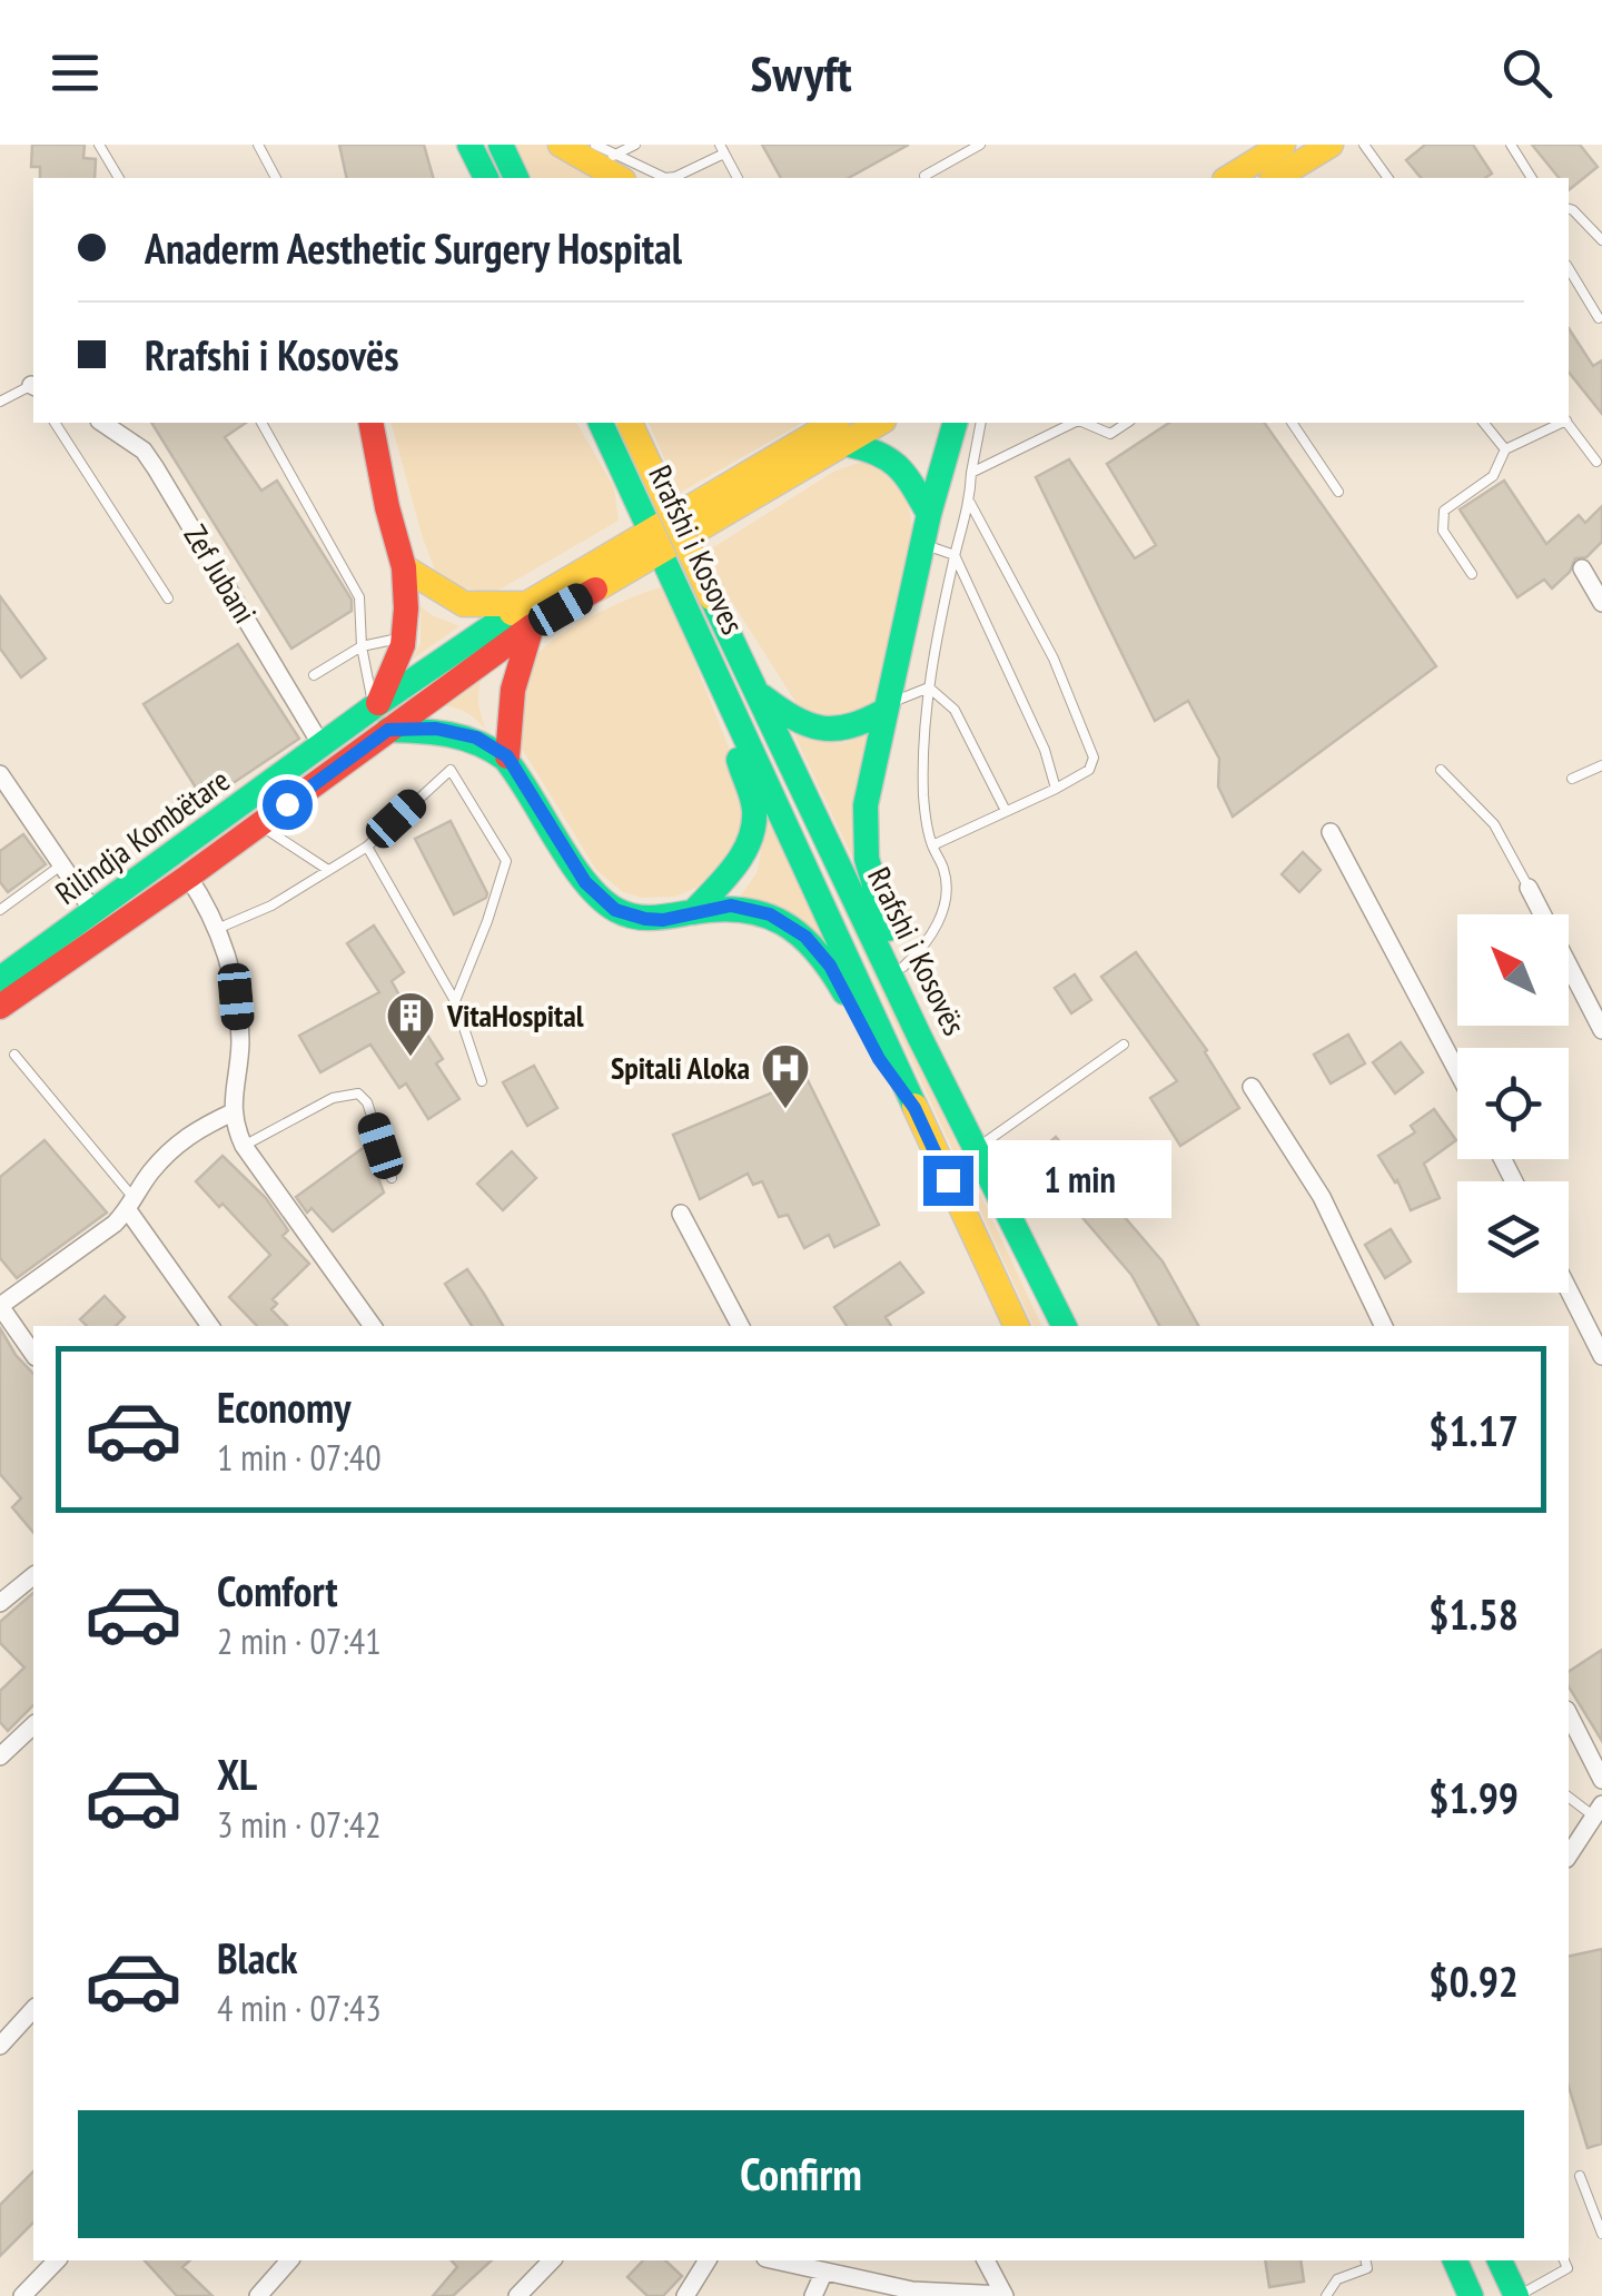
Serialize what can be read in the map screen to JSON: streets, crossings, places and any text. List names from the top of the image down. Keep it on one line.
{"streets":{"main road":["Rrafshi i Kosoves","Rilindja Kombëtare","Rrafshi i Kosovës"],"street":["Zef Jubani"]},"crossings":[["Rrafshi i Kosoves","Rrafshi i Kosovës"],["Zef Jubani","Rilindja Kombëtare"]],"places":{"building":["VitaHospital"],"hospital":["Spitali Aloka"]},"north":"top left","page":{"header":"Swyft","banner":["Anaderm Aesthetic Surgery Hospital","Rrafshi i Kosovës"],"bubble":"1 min","list":[{"name":"Economy","note":"1 min · 07:40","value":"$1.17"},{"name":"Comfort","note":"2 min · 07:41","value":"$1.58"},{"name":"XL","note":"3 min · 07:42","value":"$1.99"},{"name":"Black","note":"4 min · 07:43","value":"$0.92"}],"buttons":"Confirm"}}
